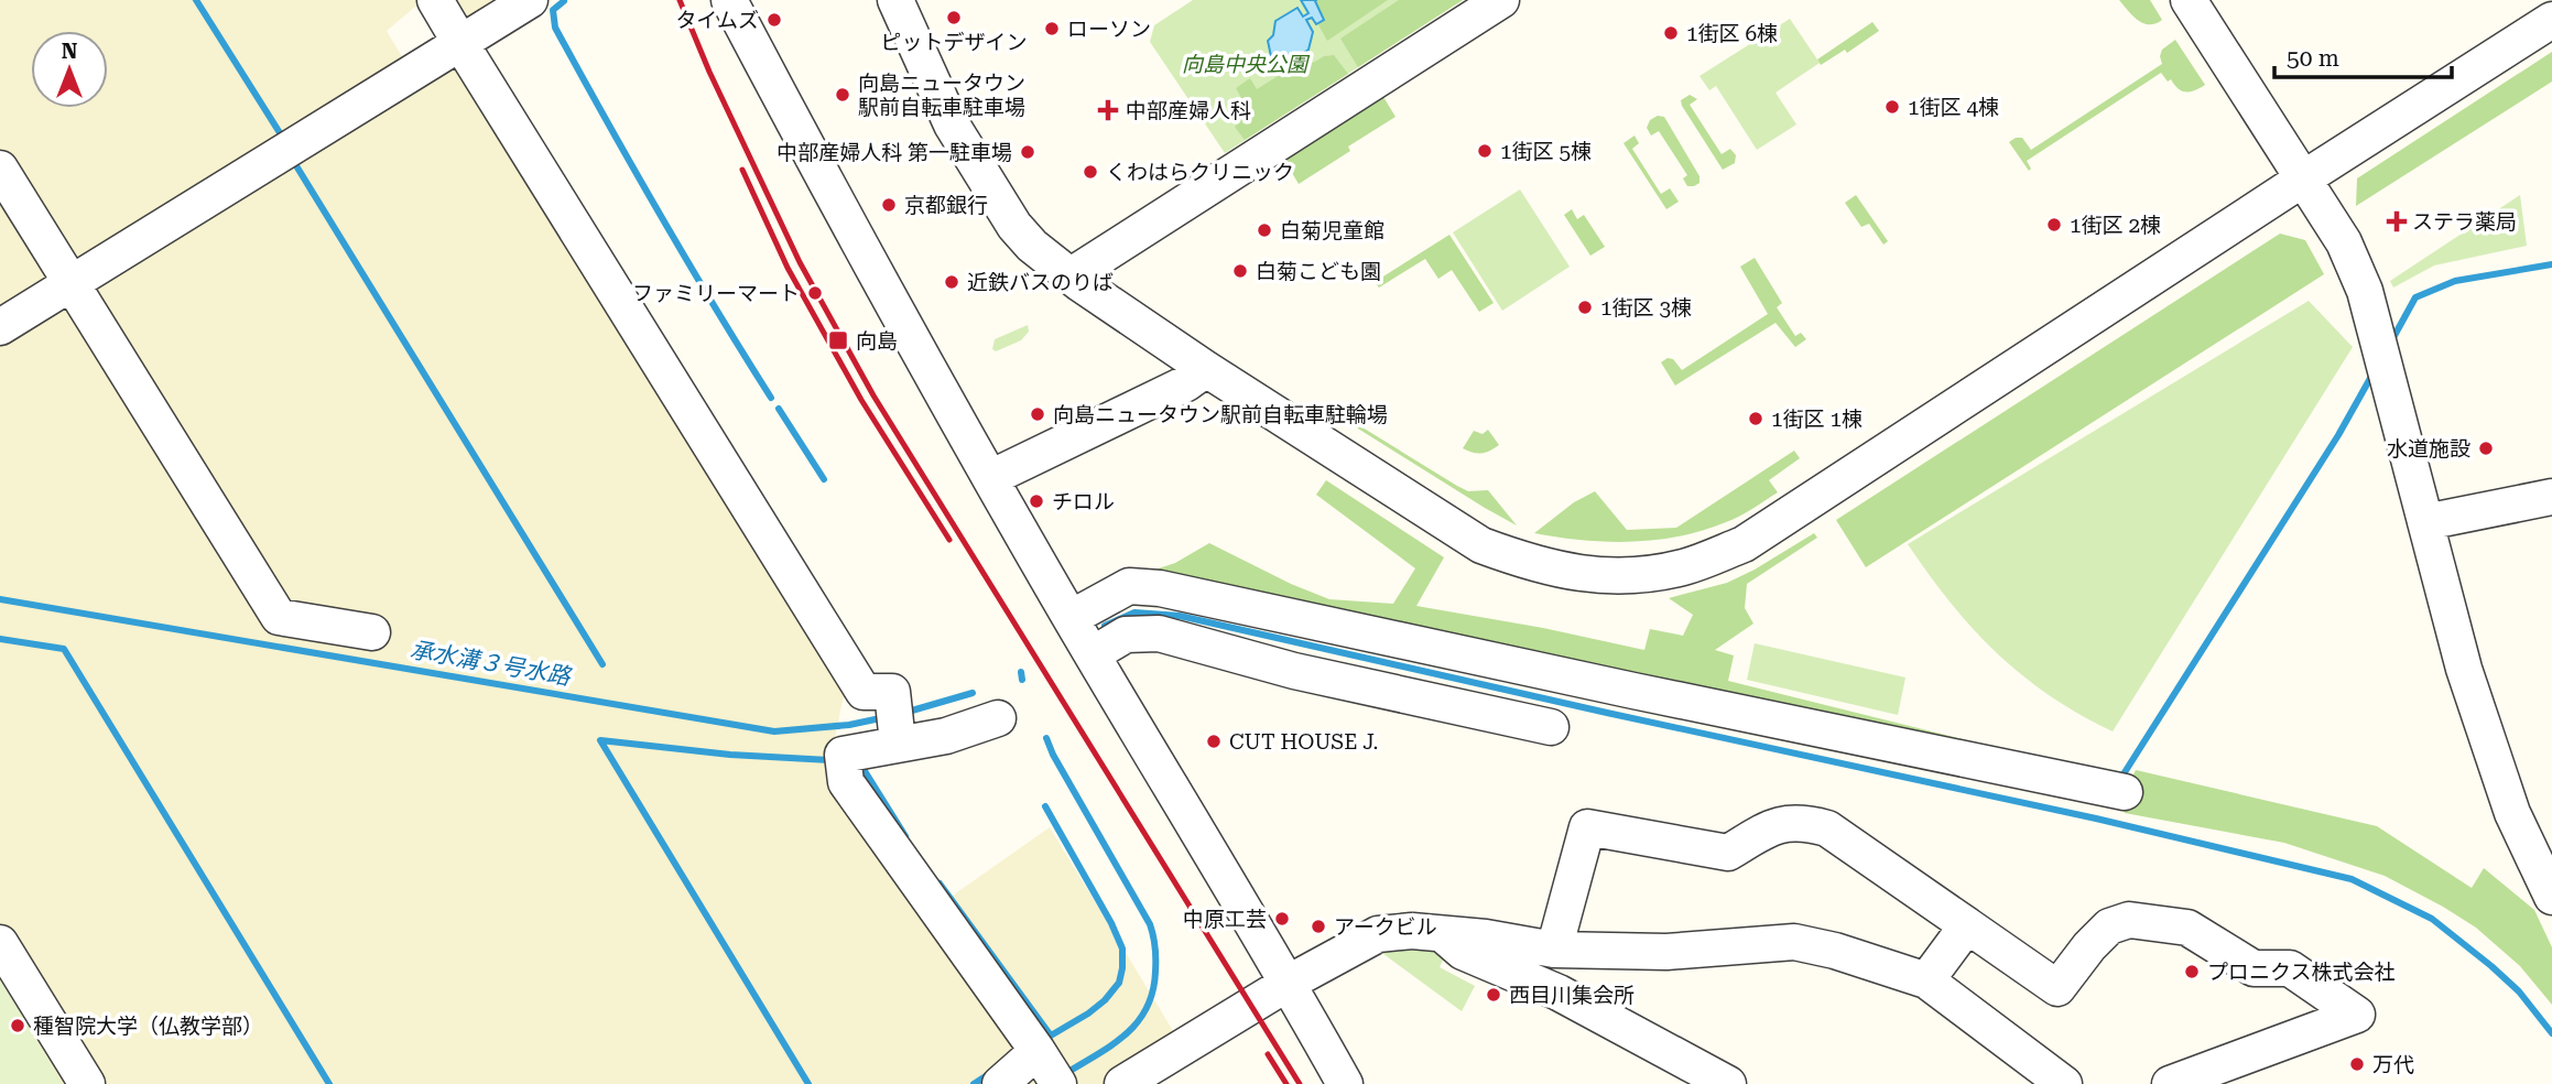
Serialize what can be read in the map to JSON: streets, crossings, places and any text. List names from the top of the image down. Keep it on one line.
{"water":["承水溝３号水路"],"parks":["向島中央公園"],"places":{"other":["ピットデザイン","タイムズ","ローソン","1街区 6棟","向島ニュータウン 駅前自転車駐車場","1街区 4棟","1街区 5棟","中部産婦人科 第一駐車場","くわはらクリニック","京都銀行","1街区 2棟","白菊児童館","白菊こども園","近鉄バスのりば","ファミリーマート","1街区 3棟","向島ニュータウン駅前自転車駐輪場","1街区 1棟","水道施設","チロル","CUT HOUSE J.","中原工芸","アークビル","プロニクス株式会社","西目川集会所","種智院大学（仏教学部）","万代"],"health":["中部産婦人科","ステラ薬局"],"transit":["向島"]},"scale_bar":"50 m","north":"top"}
